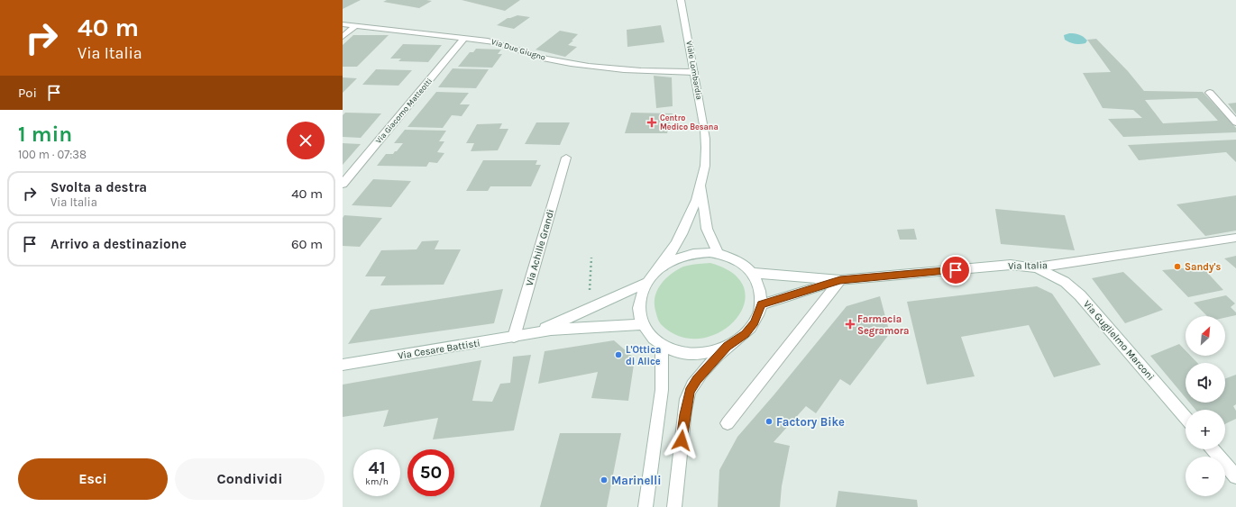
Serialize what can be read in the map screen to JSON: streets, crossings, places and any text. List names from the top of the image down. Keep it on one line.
{"streets":{"street":["Via Due Giugno","Viale Lombardia","Via Giacomo Matteotti","Via Achille Grandi","Via Italia","Via Guglielmo Marconi","Via Cesare Battisti"]},"crossings":[["Via Due Giugno","Viale Lombardia"],["Via Due Giugno","Via Giacomo Matteotti"],["Viale Lombardia","Via Italia"],["Viale Lombardia","Via Cesare Battisti"],["Via Achille Grandi","Via Cesare Battisti"],["Via Italia","Via Guglielmo Marconi"],["Via Italia","Via Cesare Battisti"]],"places":{"health":["Centro Medico Besana","Farmacia Segramora"],"other":["Sandy's","L'Ottica di Alice","Factory Bike","Marinelli"]},"north":"top right","page":{"turn":["40 m","Via Italia"],"then":"Poi","heading":["1 min","100 m · 07:38"],"list":[{"name":"Svolta a destra","note":"Via Italia","value":"40 m"},{"name":"Arrivo a destinazione","value":"60 m"}],"map_buttons":["+","−"],"speed":"41 km/h","limit":"50","buttons":["Esci","Condividi"]}}
